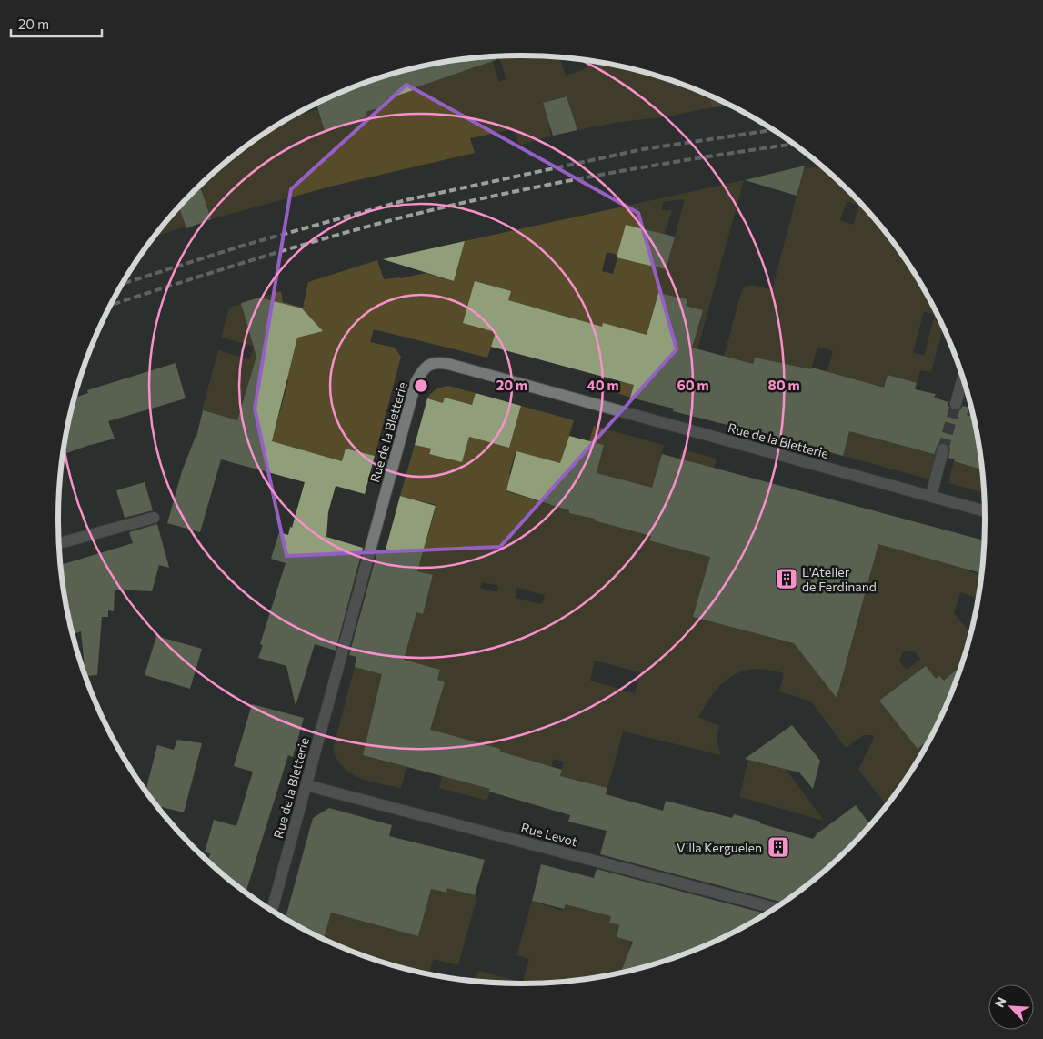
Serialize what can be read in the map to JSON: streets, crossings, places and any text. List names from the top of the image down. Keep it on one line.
{"streets":{"street":["Rue de la Bletterie","Rue Levot"]},"crossings":[["Rue de la Bletterie","Rue Levot"]],"places":{"building":["L'Atelier de Ferdinand","Villa Kerguelen"]},"scale_bar":"20 m","north":"top left","rings":["20 m","40 m","60 m","80 m"]}
